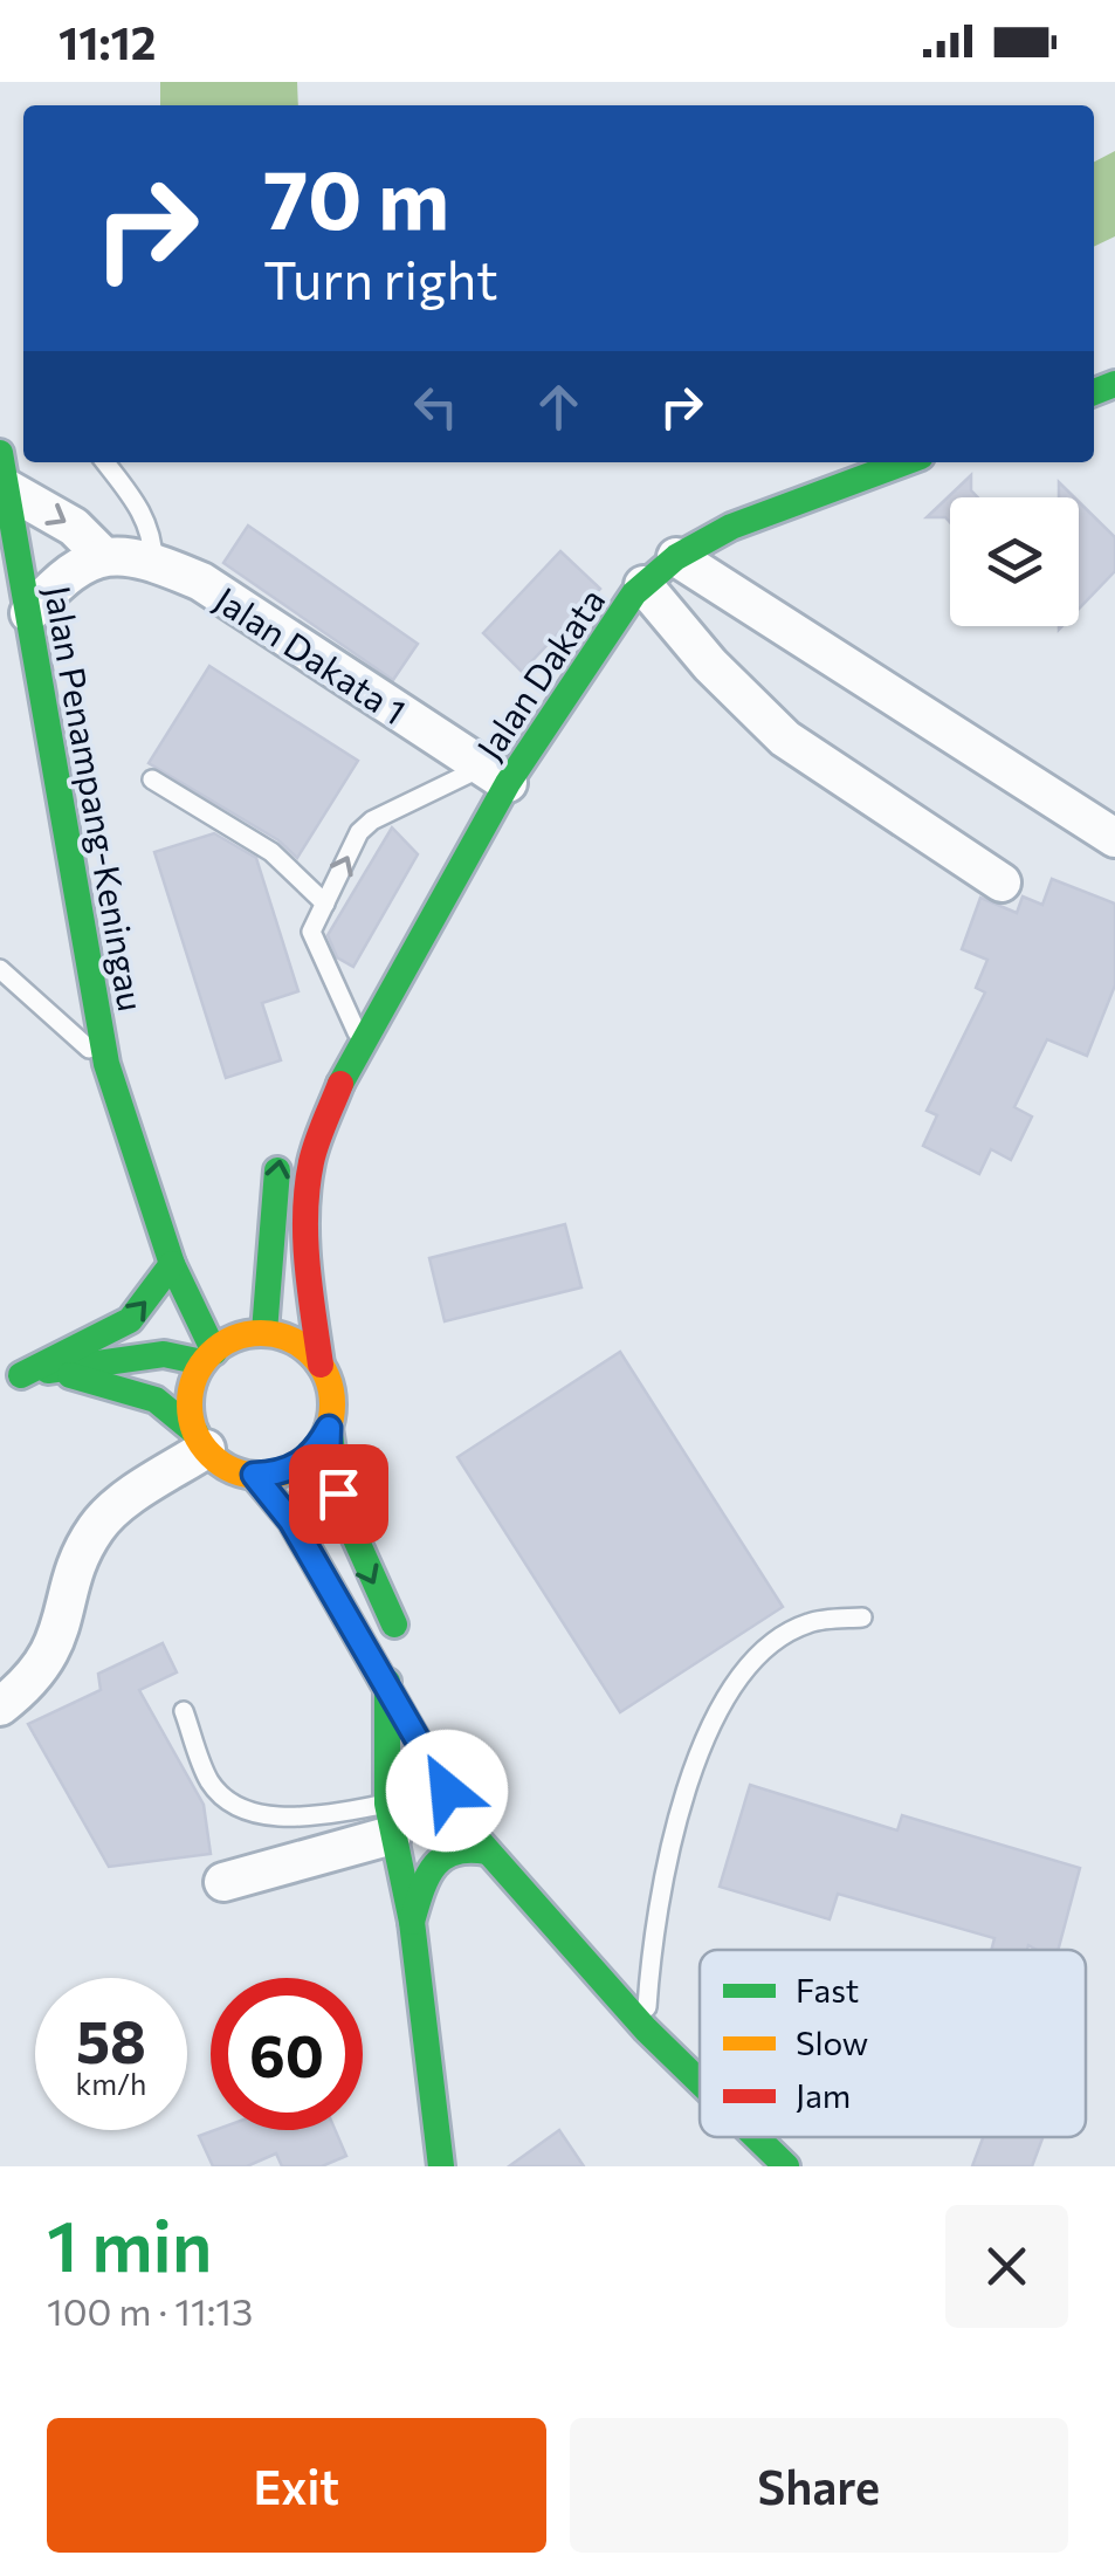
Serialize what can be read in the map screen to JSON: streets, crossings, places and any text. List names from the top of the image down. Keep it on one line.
{"streets":{"main road":["Jalan Dakata","Jalan Penampang-Keningau"],"street":["Jalan Dakata 1"]},"crossings":[["Jalan Dakata 1","Jalan Dakata"],["Jalan Dakata","Jalan Penampang-Keningau"]],"legend":["Fast","Slow","Jam"],"page":{"status":"11:12","turn":["70 m","Turn right"],"speed":"58 km/h","limit":"60","heading":["1 min","100 m · 11:13"],"buttons":["Exit","Share"]}}
